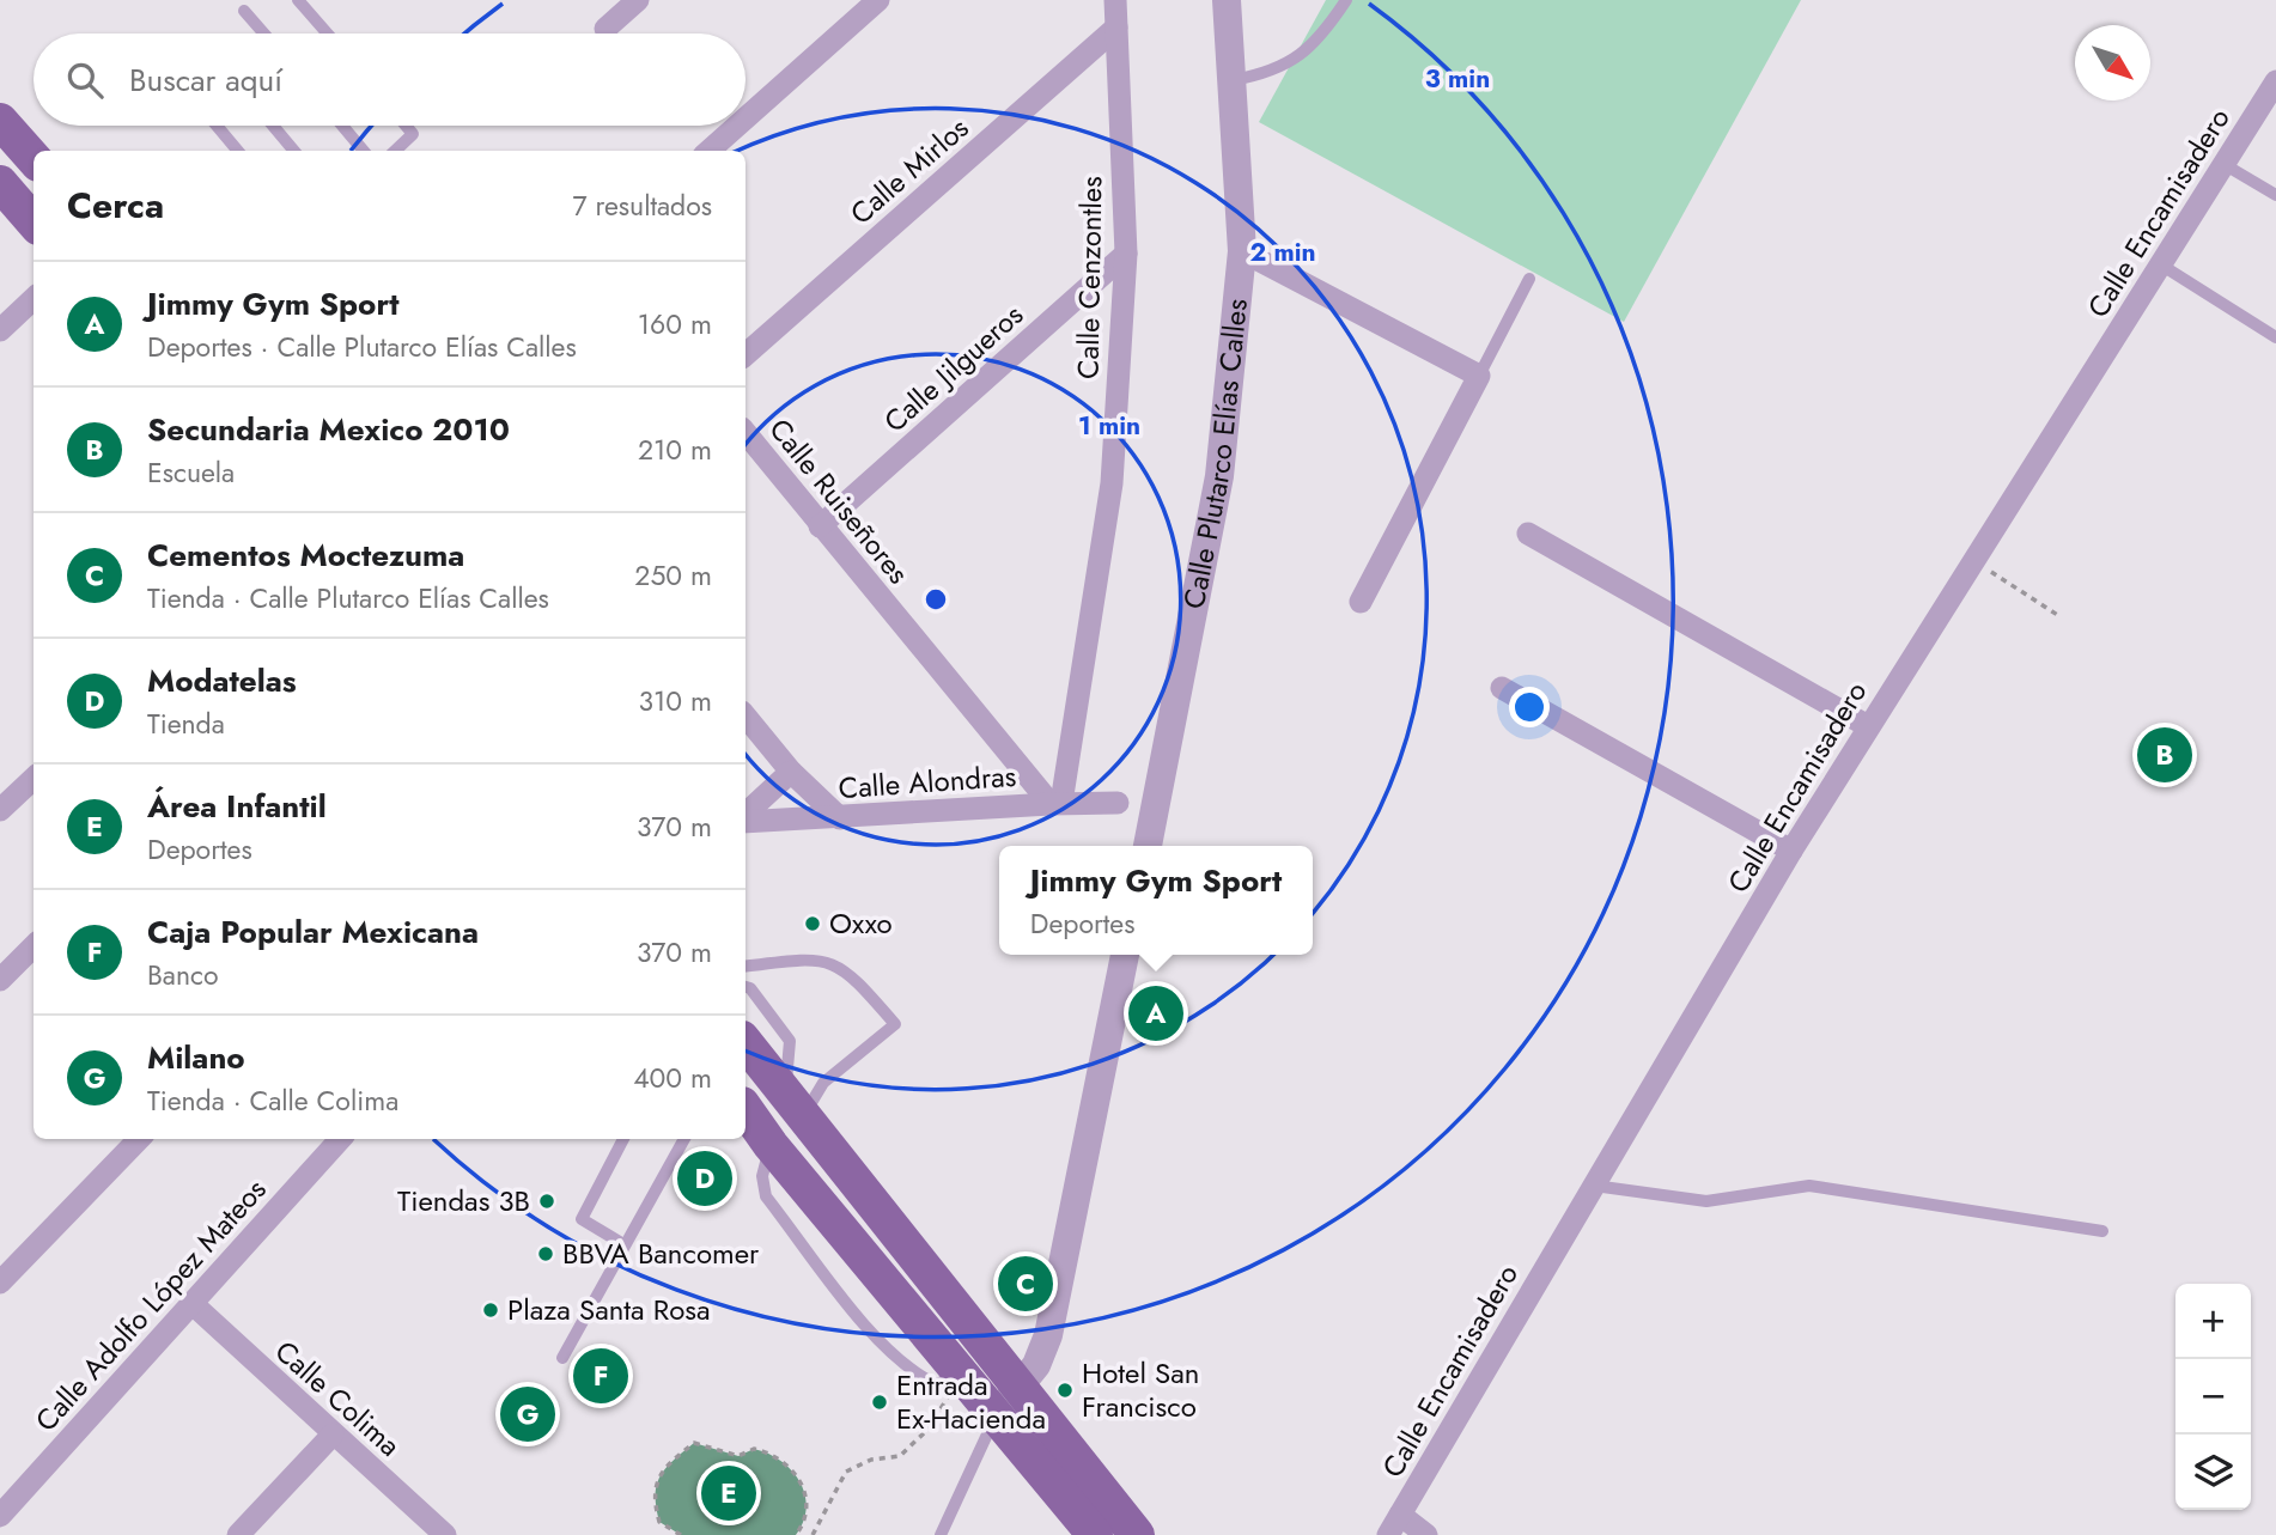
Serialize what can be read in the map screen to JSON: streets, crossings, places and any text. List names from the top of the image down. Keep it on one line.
{"streets":{"street":["Calle Mirlos","Calle Encamisadero","Calle Cenzontles","Calle Jilgueros","Calle Plutarco Elías Calles","Calle Ruiseñores","Calle Alondras","Calle Adolfo López Mateos","Calle Colima"]},"crossings":[["Calle Mirlos","Calle Cenzontles"],["Calle Cenzontles","Calle Jilgueros"],["Calle Cenzontles","Calle Ruiseñores"],["Calle Cenzontles","Calle Alondras"],["Calle Jilgueros","Calle Ruiseñores"],["Calle Ruiseñores","Calle Alondras"],["Calle Adolfo López Mateos","Calle Colima"]],"places":["Oxxo","Tiendas 3B","BBVA Bancomer","Plaza Santa Rosa","Hotel San Francisco","Entrada Ex-Hacienda"],"north":"bottom right","page":{"search":"Buscar aquí","heading":["Cerca","7 resultados"],"list":[{"mark":"A","name":"Jimmy Gym Sport","note":"Deportes · Calle Plutarco Elías Calles","value":"160 m"},{"mark":"B","name":"Secundaria Mexico 2010","note":"Escuela","value":"210 m"},{"mark":"C","name":"Cementos Moctezuma","note":"Tienda · Calle Plutarco Elías Calles","value":"250 m"},{"mark":"D","name":"Modatelas","note":"Tienda","value":"310 m"},{"mark":"E","name":"Área Infantil","note":"Deportes","value":"370 m"},{"mark":"F","name":"Caja Popular Mexicana","note":"Banco","value":"370 m"},{"mark":"G","name":"Milano","note":"Tienda · Calle Colima","value":"400 m"}],"pins":["B","A","D","C","F","G","E"],"popup":["Jimmy Gym Sport","Deportes"],"map_buttons":["+","−"]},"rings":["3 min","2 min","1 min"]}
